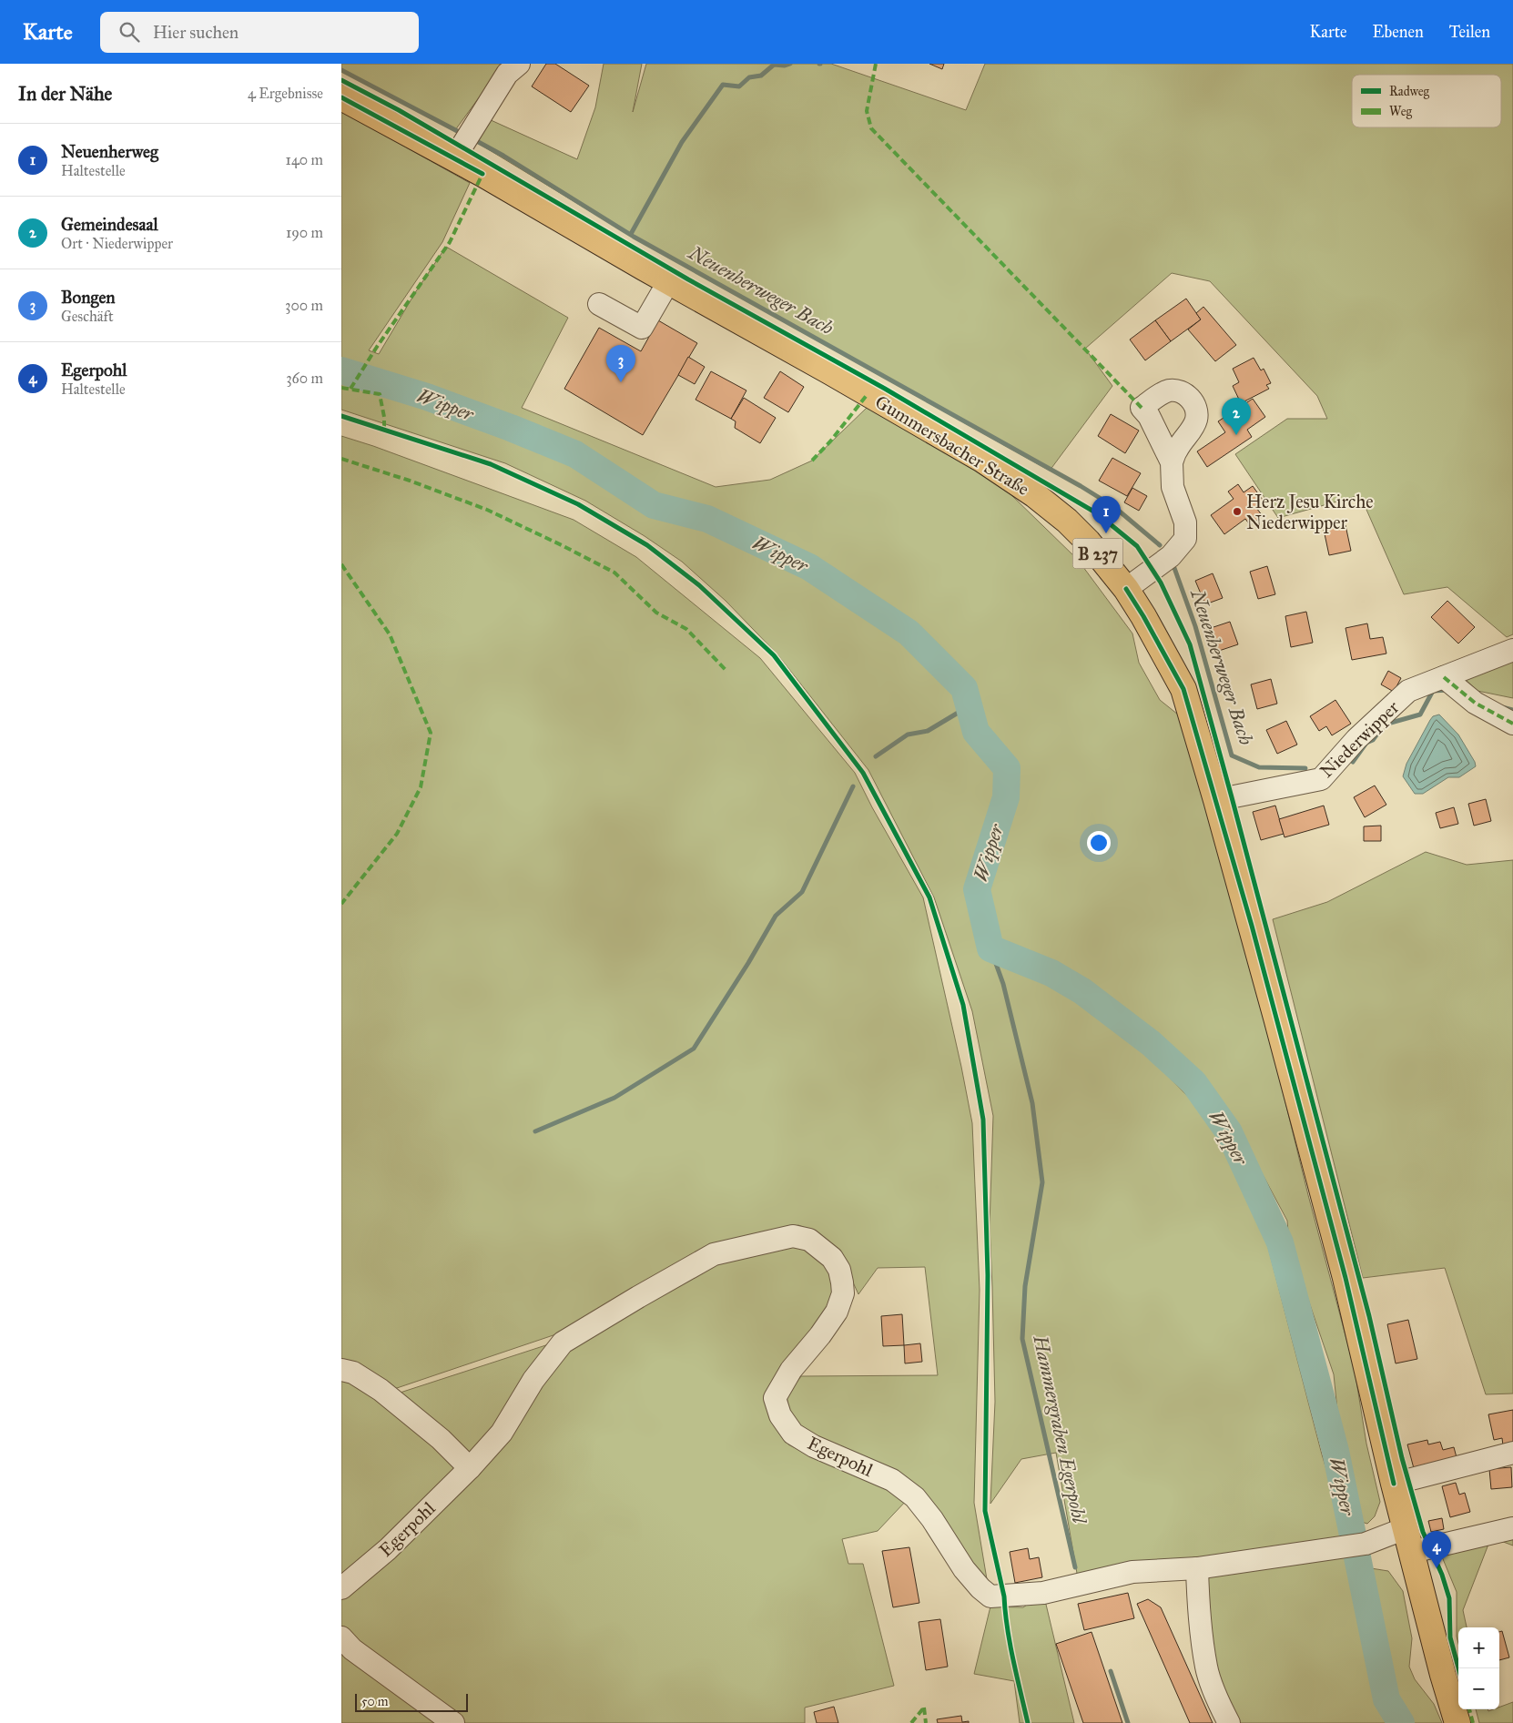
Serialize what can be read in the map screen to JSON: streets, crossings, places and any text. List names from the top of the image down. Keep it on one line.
{"streets":{"main road":["Gummersbacher Straße","B 237"],"street":["Niederwipper","Egerpohl"]},"crossings":[["Gummersbacher Straße","Niederwipper"],["Gummersbacher Straße","Egerpohl"]],"water":["Neuenherweger Bach","Wipper","Hammergraben Egerpohl"],"places":["Herz Jesu Kirche Niederwipper"],"legend":["Radweg","Weg"],"scale_bar":"50 m","page":{"header":"Karte","search":"Hier suchen","nav":["Karte","Ebenen","Teilen"],"heading":["In der Nähe","4 Ergebnisse"],"list":[{"mark":"1","name":"Neuenherweg","note":"Haltestelle","value":"140 m"},{"mark":"2","name":"Gemeindesaal","note":"Ort · Niederwipper","value":"190 m"},{"mark":"3","name":"Bongen","note":"Geschäft","value":"300 m"},{"mark":"4","name":"Egerpohl","note":"Haltestelle","value":"360 m"}],"pins":["3","2","1","4"],"map_buttons":["+","−"],"scale":"50 m"}}
